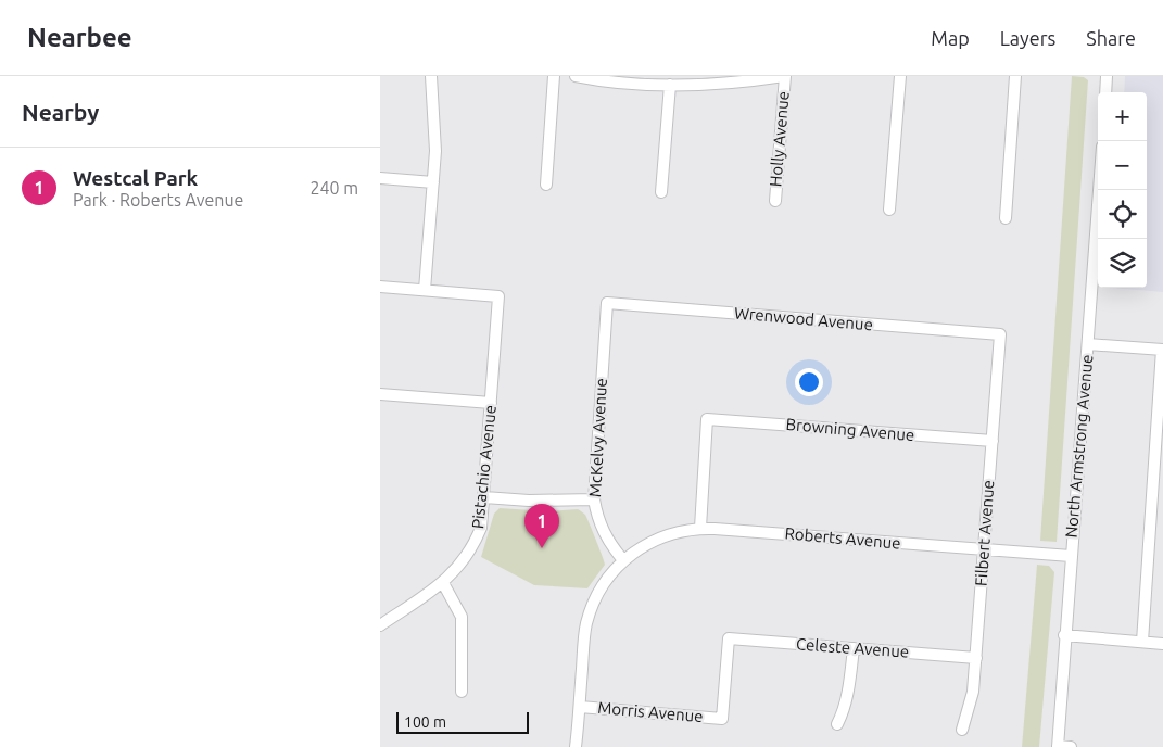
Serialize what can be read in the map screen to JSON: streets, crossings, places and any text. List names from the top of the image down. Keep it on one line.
{"streets":{"street":["Holly Avenue","Wrenwood Avenue","Browning Avenue","McKelvy Avenue","North Armstrong Avenue","Pistachio Avenue","Filbert Avenue","Roberts Avenue","Celeste Avenue","Morris Avenue"]},"crossings":[["Wrenwood Avenue","McKelvy Avenue"],["Wrenwood Avenue","Filbert Avenue"],["Browning Avenue","Filbert Avenue"],["Browning Avenue","Roberts Avenue"],["McKelvy Avenue","Roberts Avenue"],["North Armstrong Avenue","Roberts Avenue"],["Filbert Avenue","Roberts Avenue"],["Filbert Avenue","Celeste Avenue"],["Celeste Avenue","Morris Avenue"]],"scale_bar":"100 m","page":{"header":"Nearbee","nav":["Map","Layers","Share"],"heading":"Nearby","map_buttons":["+","−"],"list":[{"mark":"1","name":"Westcal Park","note":"Park · Roberts Avenue","value":"240 m"}],"pins":"1","scale":"100 m"}}
